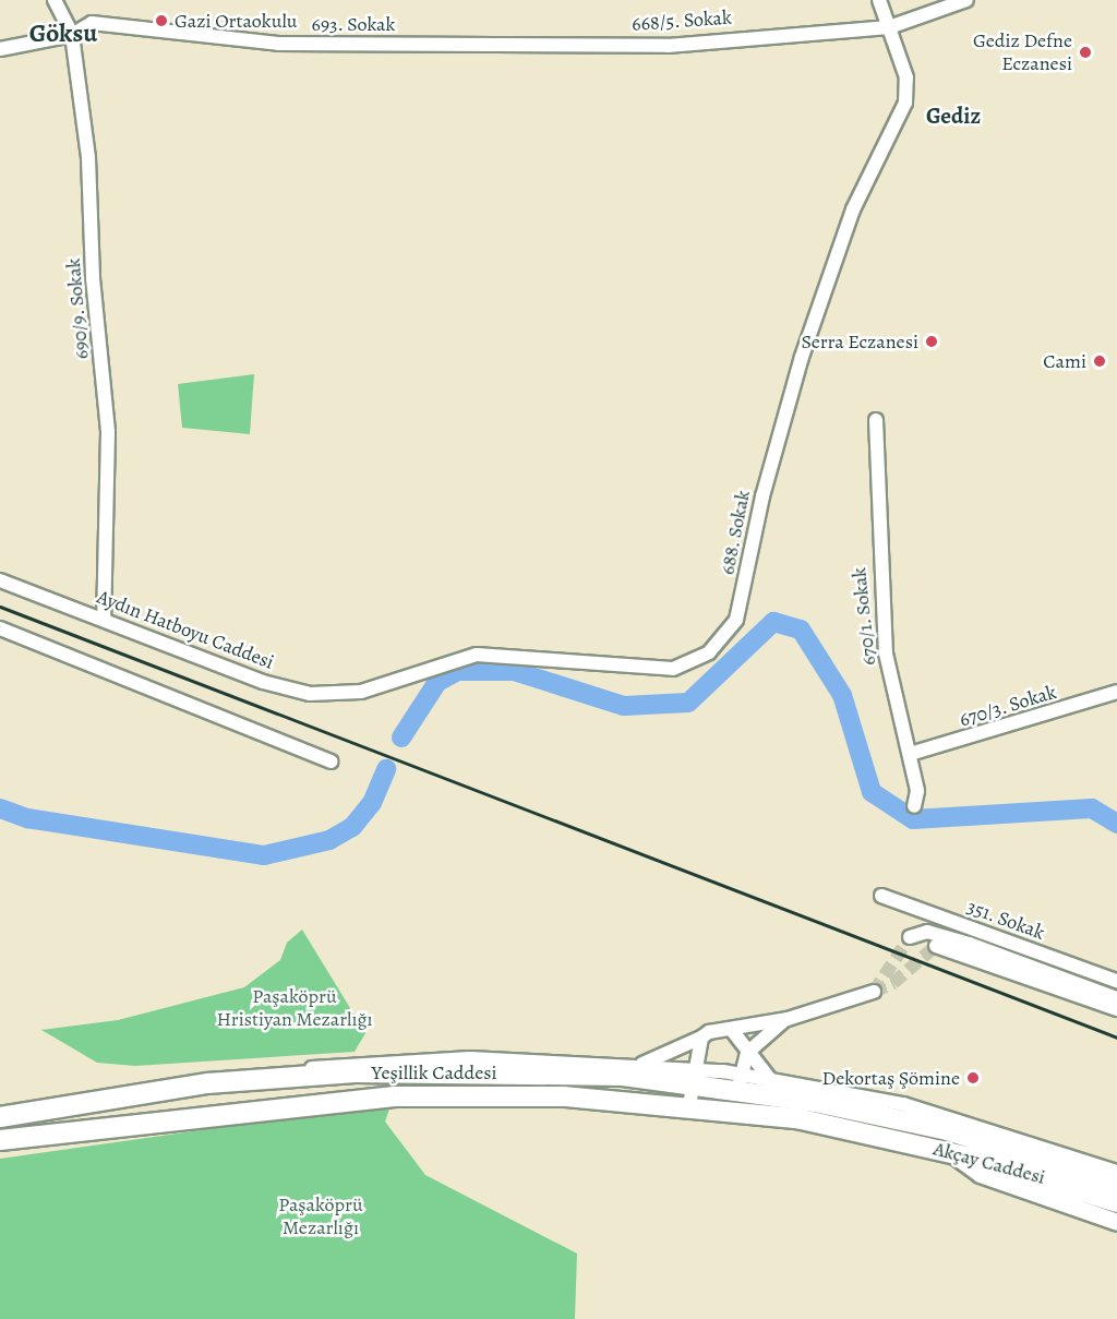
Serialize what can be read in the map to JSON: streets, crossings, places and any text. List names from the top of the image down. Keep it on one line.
{"streets":{"highway":["Yeşillik Caddesi","Akçay Caddesi"],"street":["668/5. Sokak","693. Sokak","690/9. Sokak","688. Sokak","670/1. Sokak","Aydın Hatboyu Caddesi","670/3. Sokak","351. Sokak"]},"crossings":[["668/5. Sokak","693. Sokak"],["668/5. Sokak","688. Sokak"],["693. Sokak","690/9. Sokak"],["690/9. Sokak","Aydın Hatboyu Caddesi"],["688. Sokak","Aydın Hatboyu Caddesi"],["670/1. Sokak","670/3. Sokak"],["Yeşillik Caddesi","Akçay Caddesi"]],"districts":["Göksu","Gediz"],"parks":["Paşaköprü Hristiyan Mezarlığı","Paşaköprü Mezarlığı"],"places":["Gazi Ortaokulu","Gediz Defne Eczanesi","Serra Eczanesi","Cami","Dekortaş Şömine"]}
